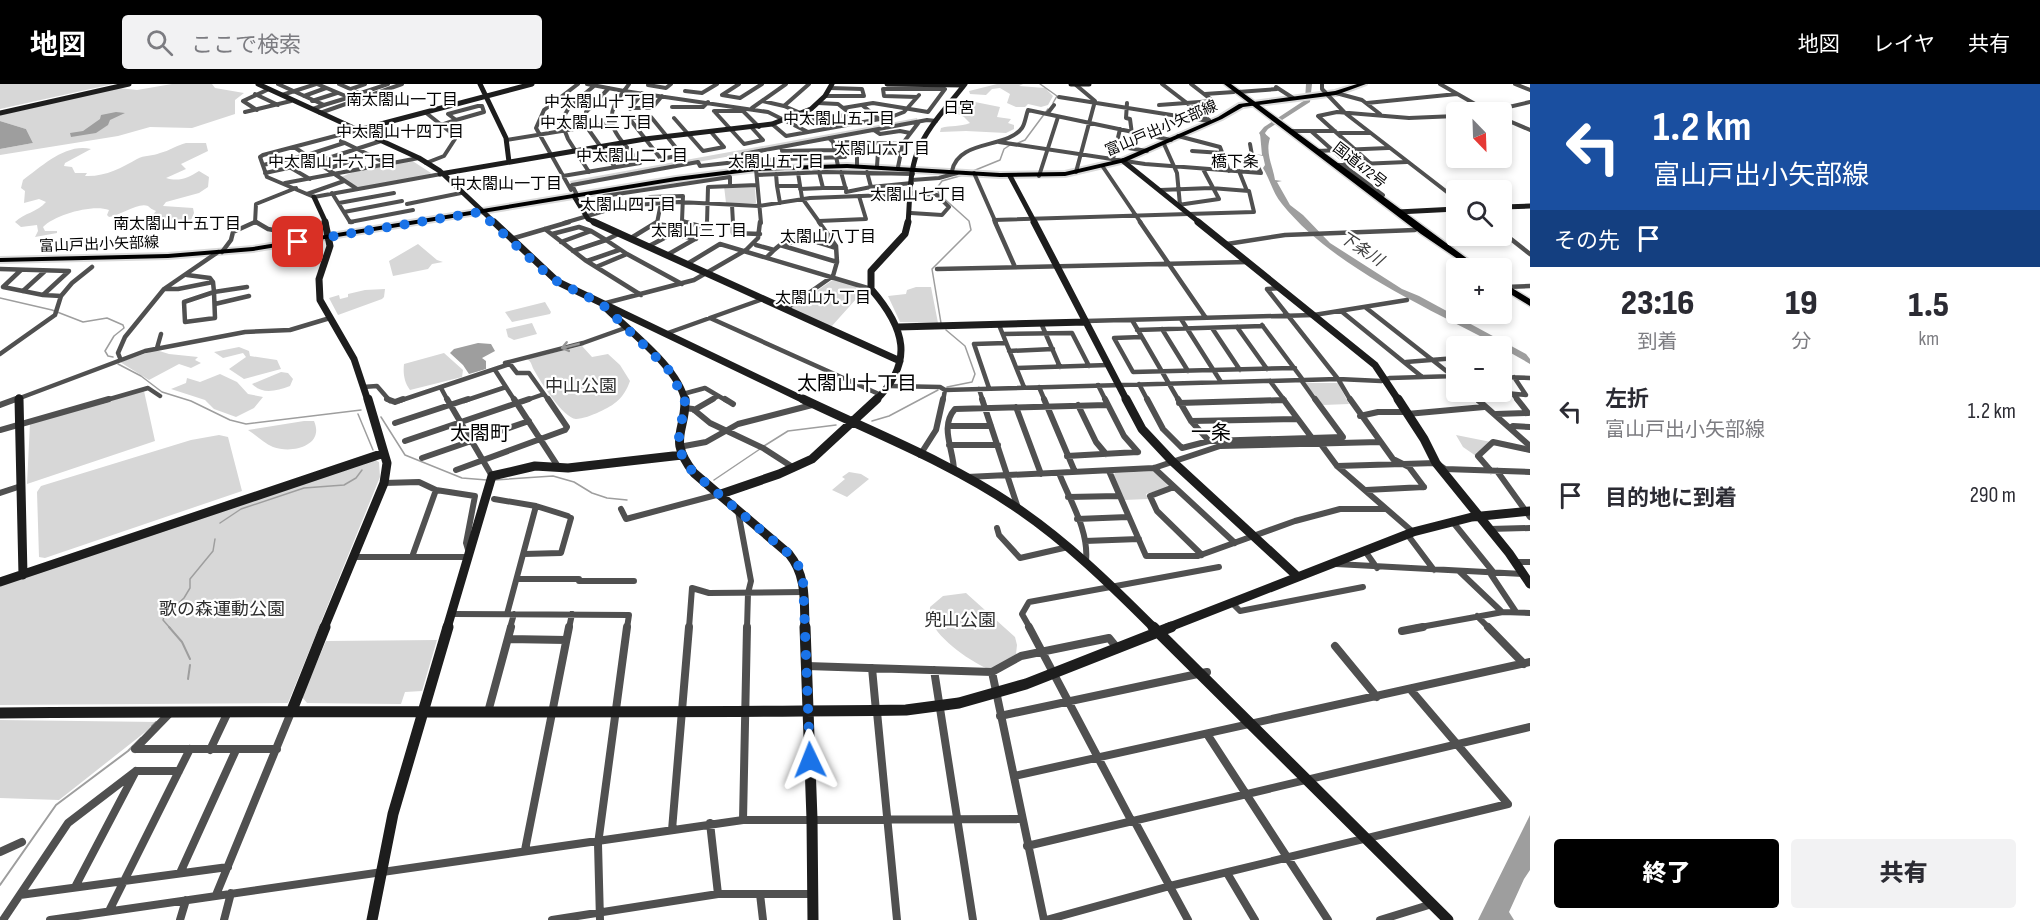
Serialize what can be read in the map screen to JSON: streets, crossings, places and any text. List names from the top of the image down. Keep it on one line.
{"streets":{"highway":["国道472号"],"main road":["富山戸出小矢部線"]},"crossings":[["富山戸出小矢部線","国道472号"]],"districts":["南太閤山一丁目","中太閤山十丁目","日宮","中太閤山五丁目","中太閤山三丁目","中太閤山十四丁目","太閤山六丁目","中太閤山二丁目","中太閤山十六丁目","太閤山五丁目","橋下条","中太閤山一丁目","太閤山七丁目","太閤山四丁目","南太閤山十五丁目","太閤山三丁目","太閤山八丁目","太閤山九丁目","太閤山十丁目","一条","太閤町"],"water":["下条川"],"parks":["中山公園","歌の森運動公園","兜山公園"],"north":"bottom right","page":{"header":"地図","search":"ここで検索","nav":["地図","レイヤ","共有"],"turn":["1.2 km","富山戸出小矢部線"],"map_buttons":["+","−"],"then":"その先","eta":["23:16","到着","19","分","1.5","km"],"list":[{"name":"左折","note":"富山戸出小矢部線","value":"1.2 km"},{"name":"目的地に到着","value":"290 m"}],"buttons":["終了","共有"]}}
